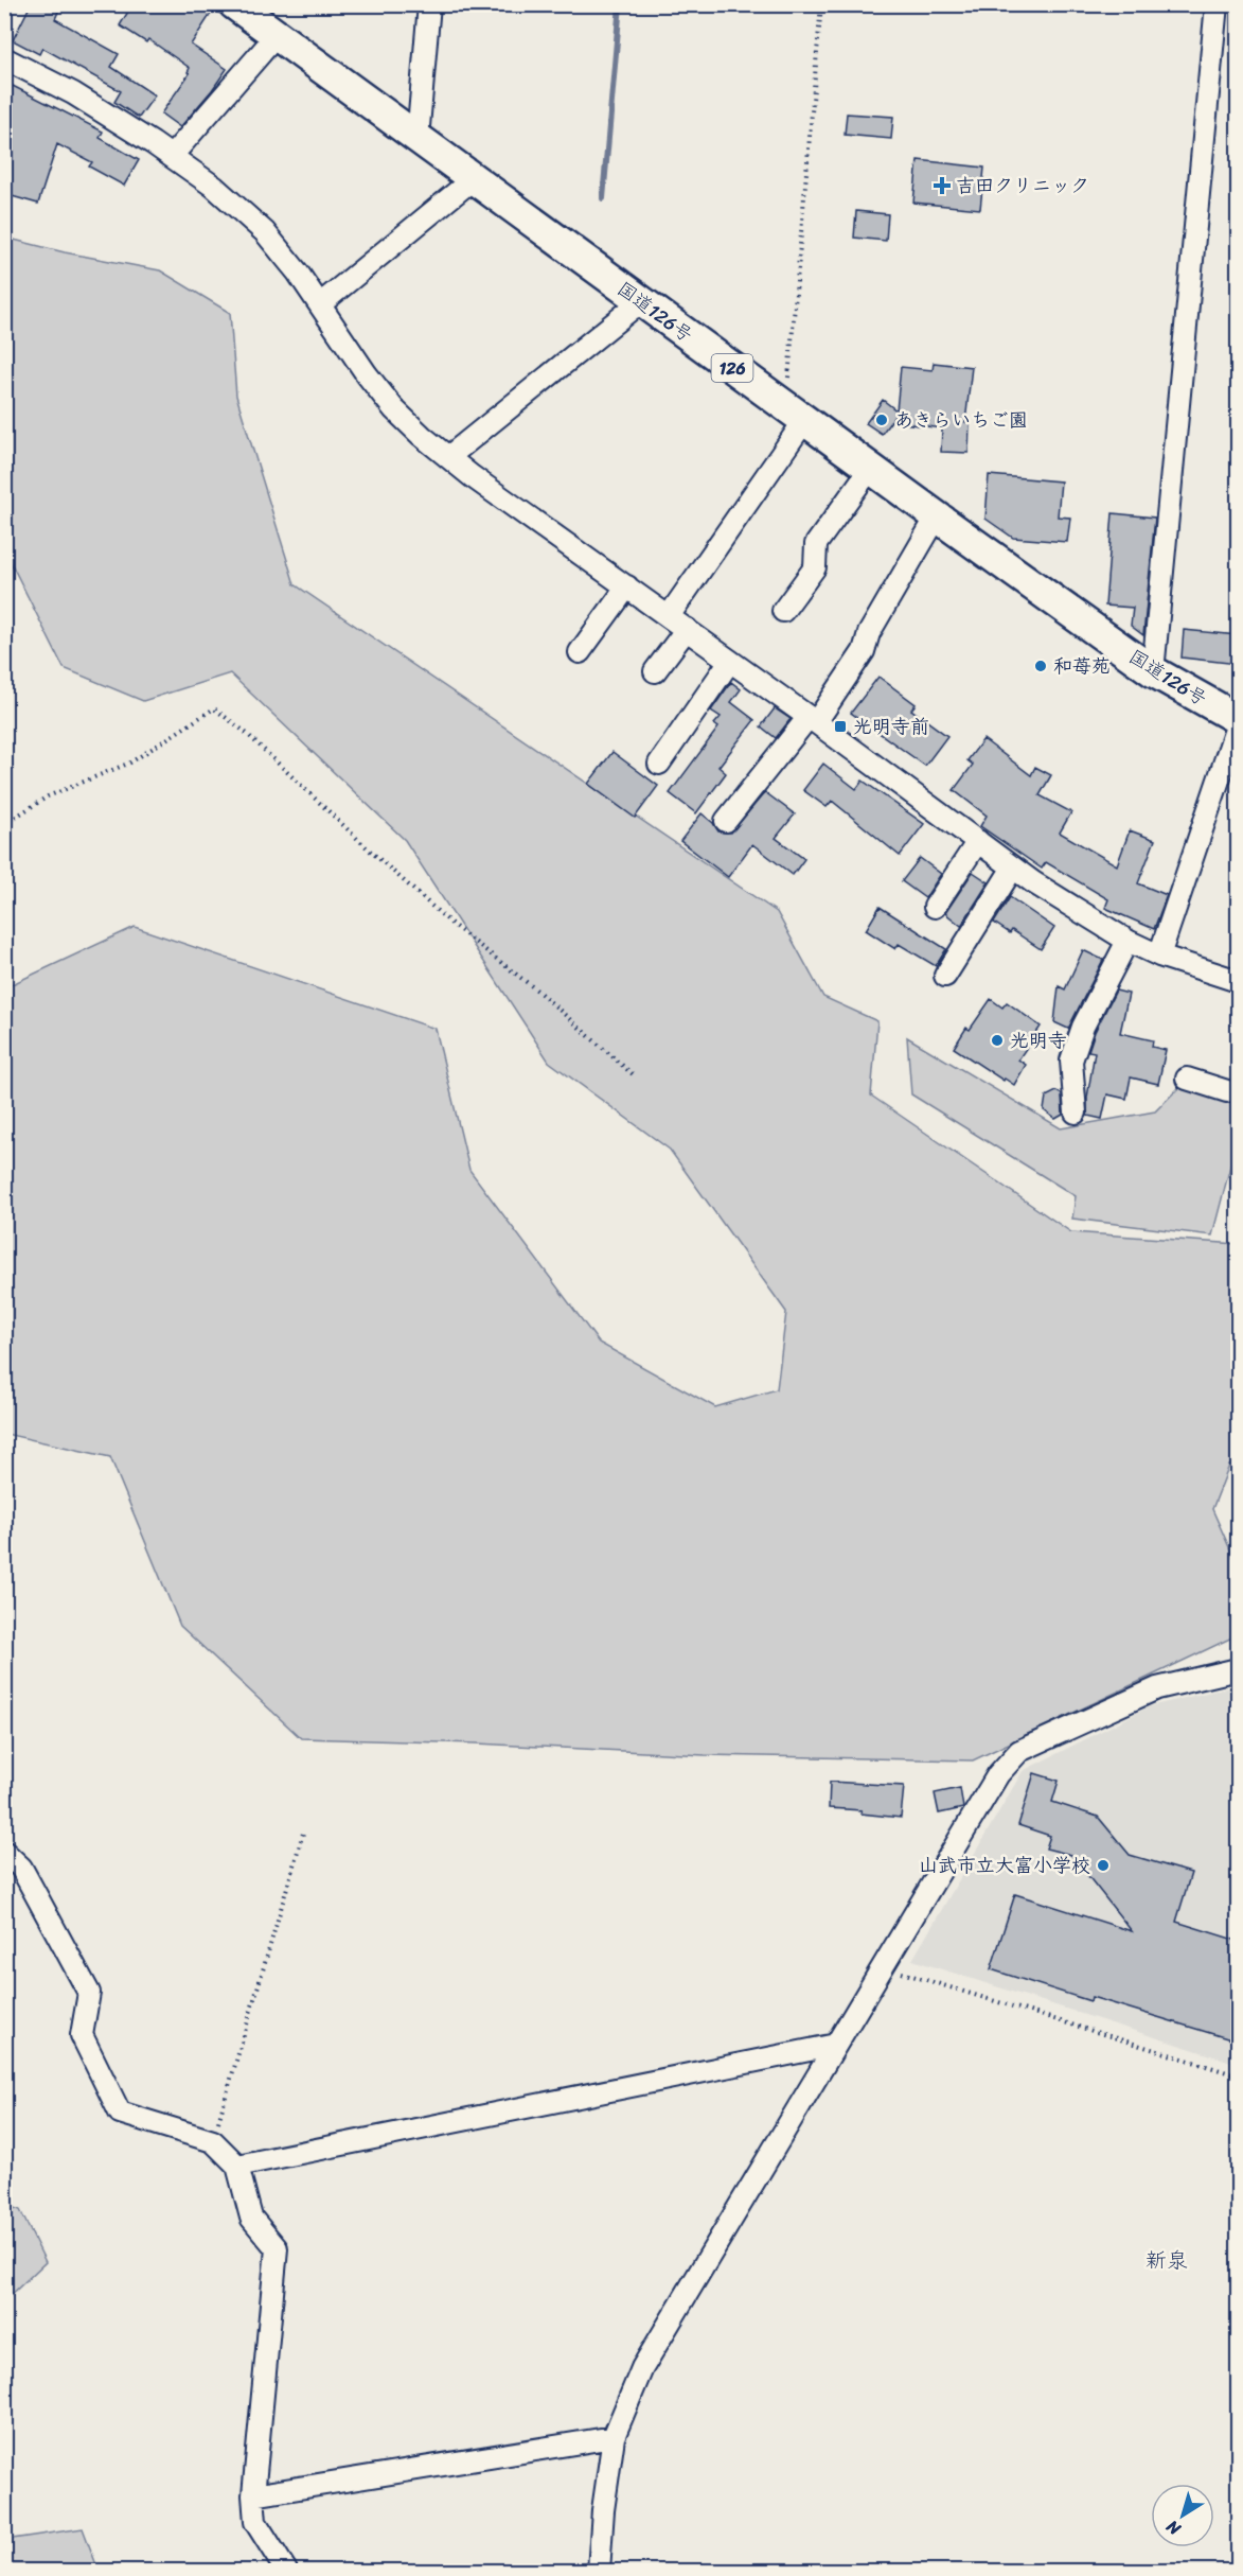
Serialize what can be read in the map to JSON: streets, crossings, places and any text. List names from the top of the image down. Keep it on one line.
{"streets":{"highway":["国道126号","126"]},"districts":["新泉"],"places":{"health":["吉田クリニック"],"other":["あきらいちご園","和苺苑","光明寺","山武市立大富小学校"],"transit":["光明寺前"]},"north":"bottom left"}
